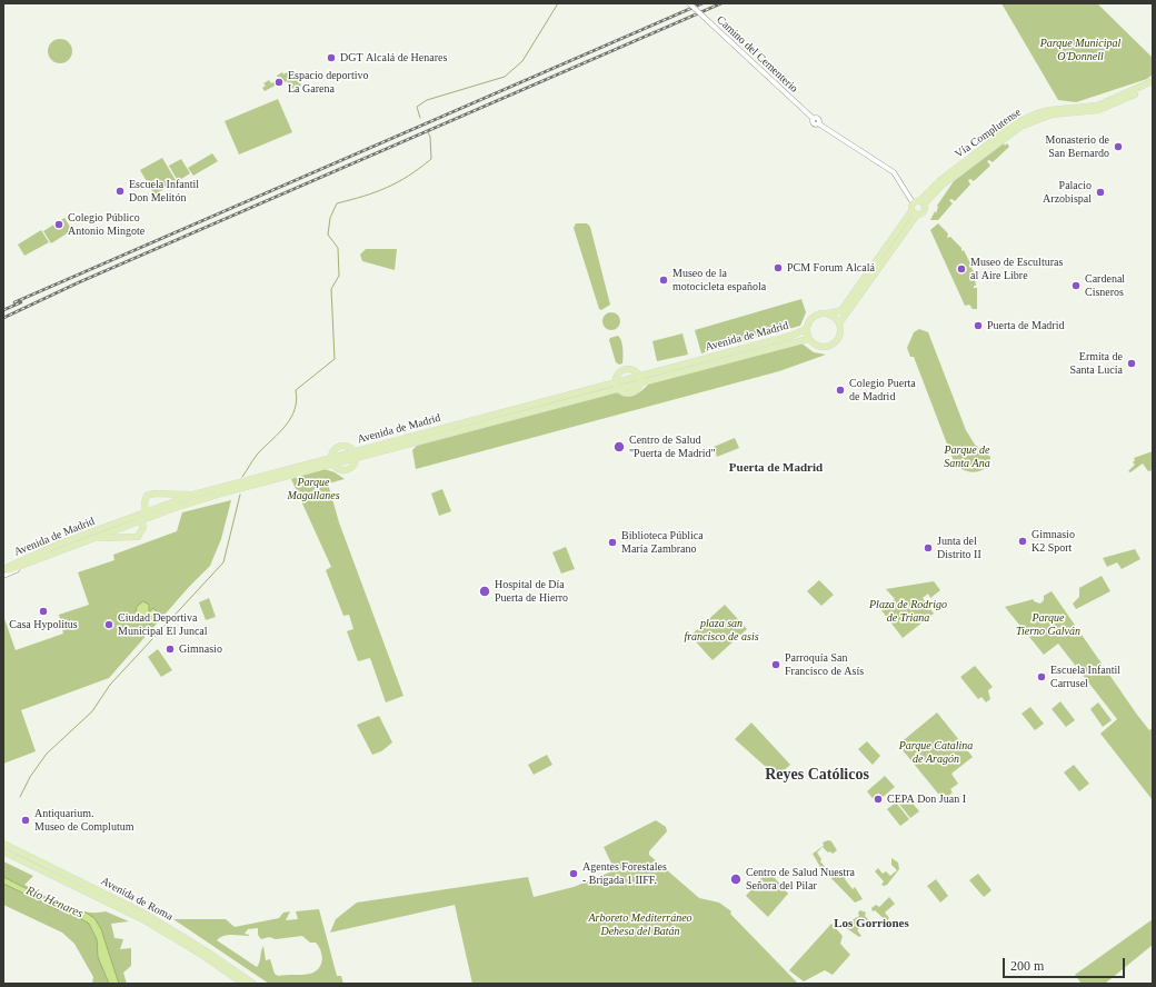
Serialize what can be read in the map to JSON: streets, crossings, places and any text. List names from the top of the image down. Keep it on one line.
{"streets":{"main road":["Vía Complutense","Avenida de Madrid","Avenida de Roma"],"street":["Camino del Cementerio"]},"districts":["Puerta de Madrid","Reyes Católicos","Los Gorriones"],"water":["Río Henares"],"parks":["Parque Municipal O'Donnell","Parque de Santa Ana","Parque Magallanes","Plaza de Rodrigo de Triana","Parque Tierno Galván","plaza san francisco de asis","Parque Catalina de Aragón","Arboreto Mediterráneo Dehesa del Batán"],"places":["DGT Alcalá de Henares","Espacio deportivo La Garena","Monasterio de San Bernardo","Escuela Infantil Don Melitón","Palacio Arzobispal","Colegio Público Antonio Mingote","PCM Forum Alcalá","Museo de Esculturas al Aire Libre","Museo de la motocicleta española","Cardenal Cisneros","Puerta de Madrid","Ermita de Santa Lucía","Colegio Puerta de Madrid","Centro de Salud \"Puerta de Madrid\"","Gimnasio K2 Sport","Biblioteca Pública María Zambrano","Junta del Distrito II","Hospital de Día Puerta de Hierro","Casa Hypolitus","Ciudad Deportiva Municipal El Juncal","Gimnasio","Parroquía San Francisco de Asís","Escuela Infantil Carrusel","CEPA Don Juan I","Antiquarium. Museo de Complutum","Agentes Forestales - Brigada 1 IIFF.","Centro de Salud Nuestra Señora del Pilar"],"scale_bar":"200 m"}
